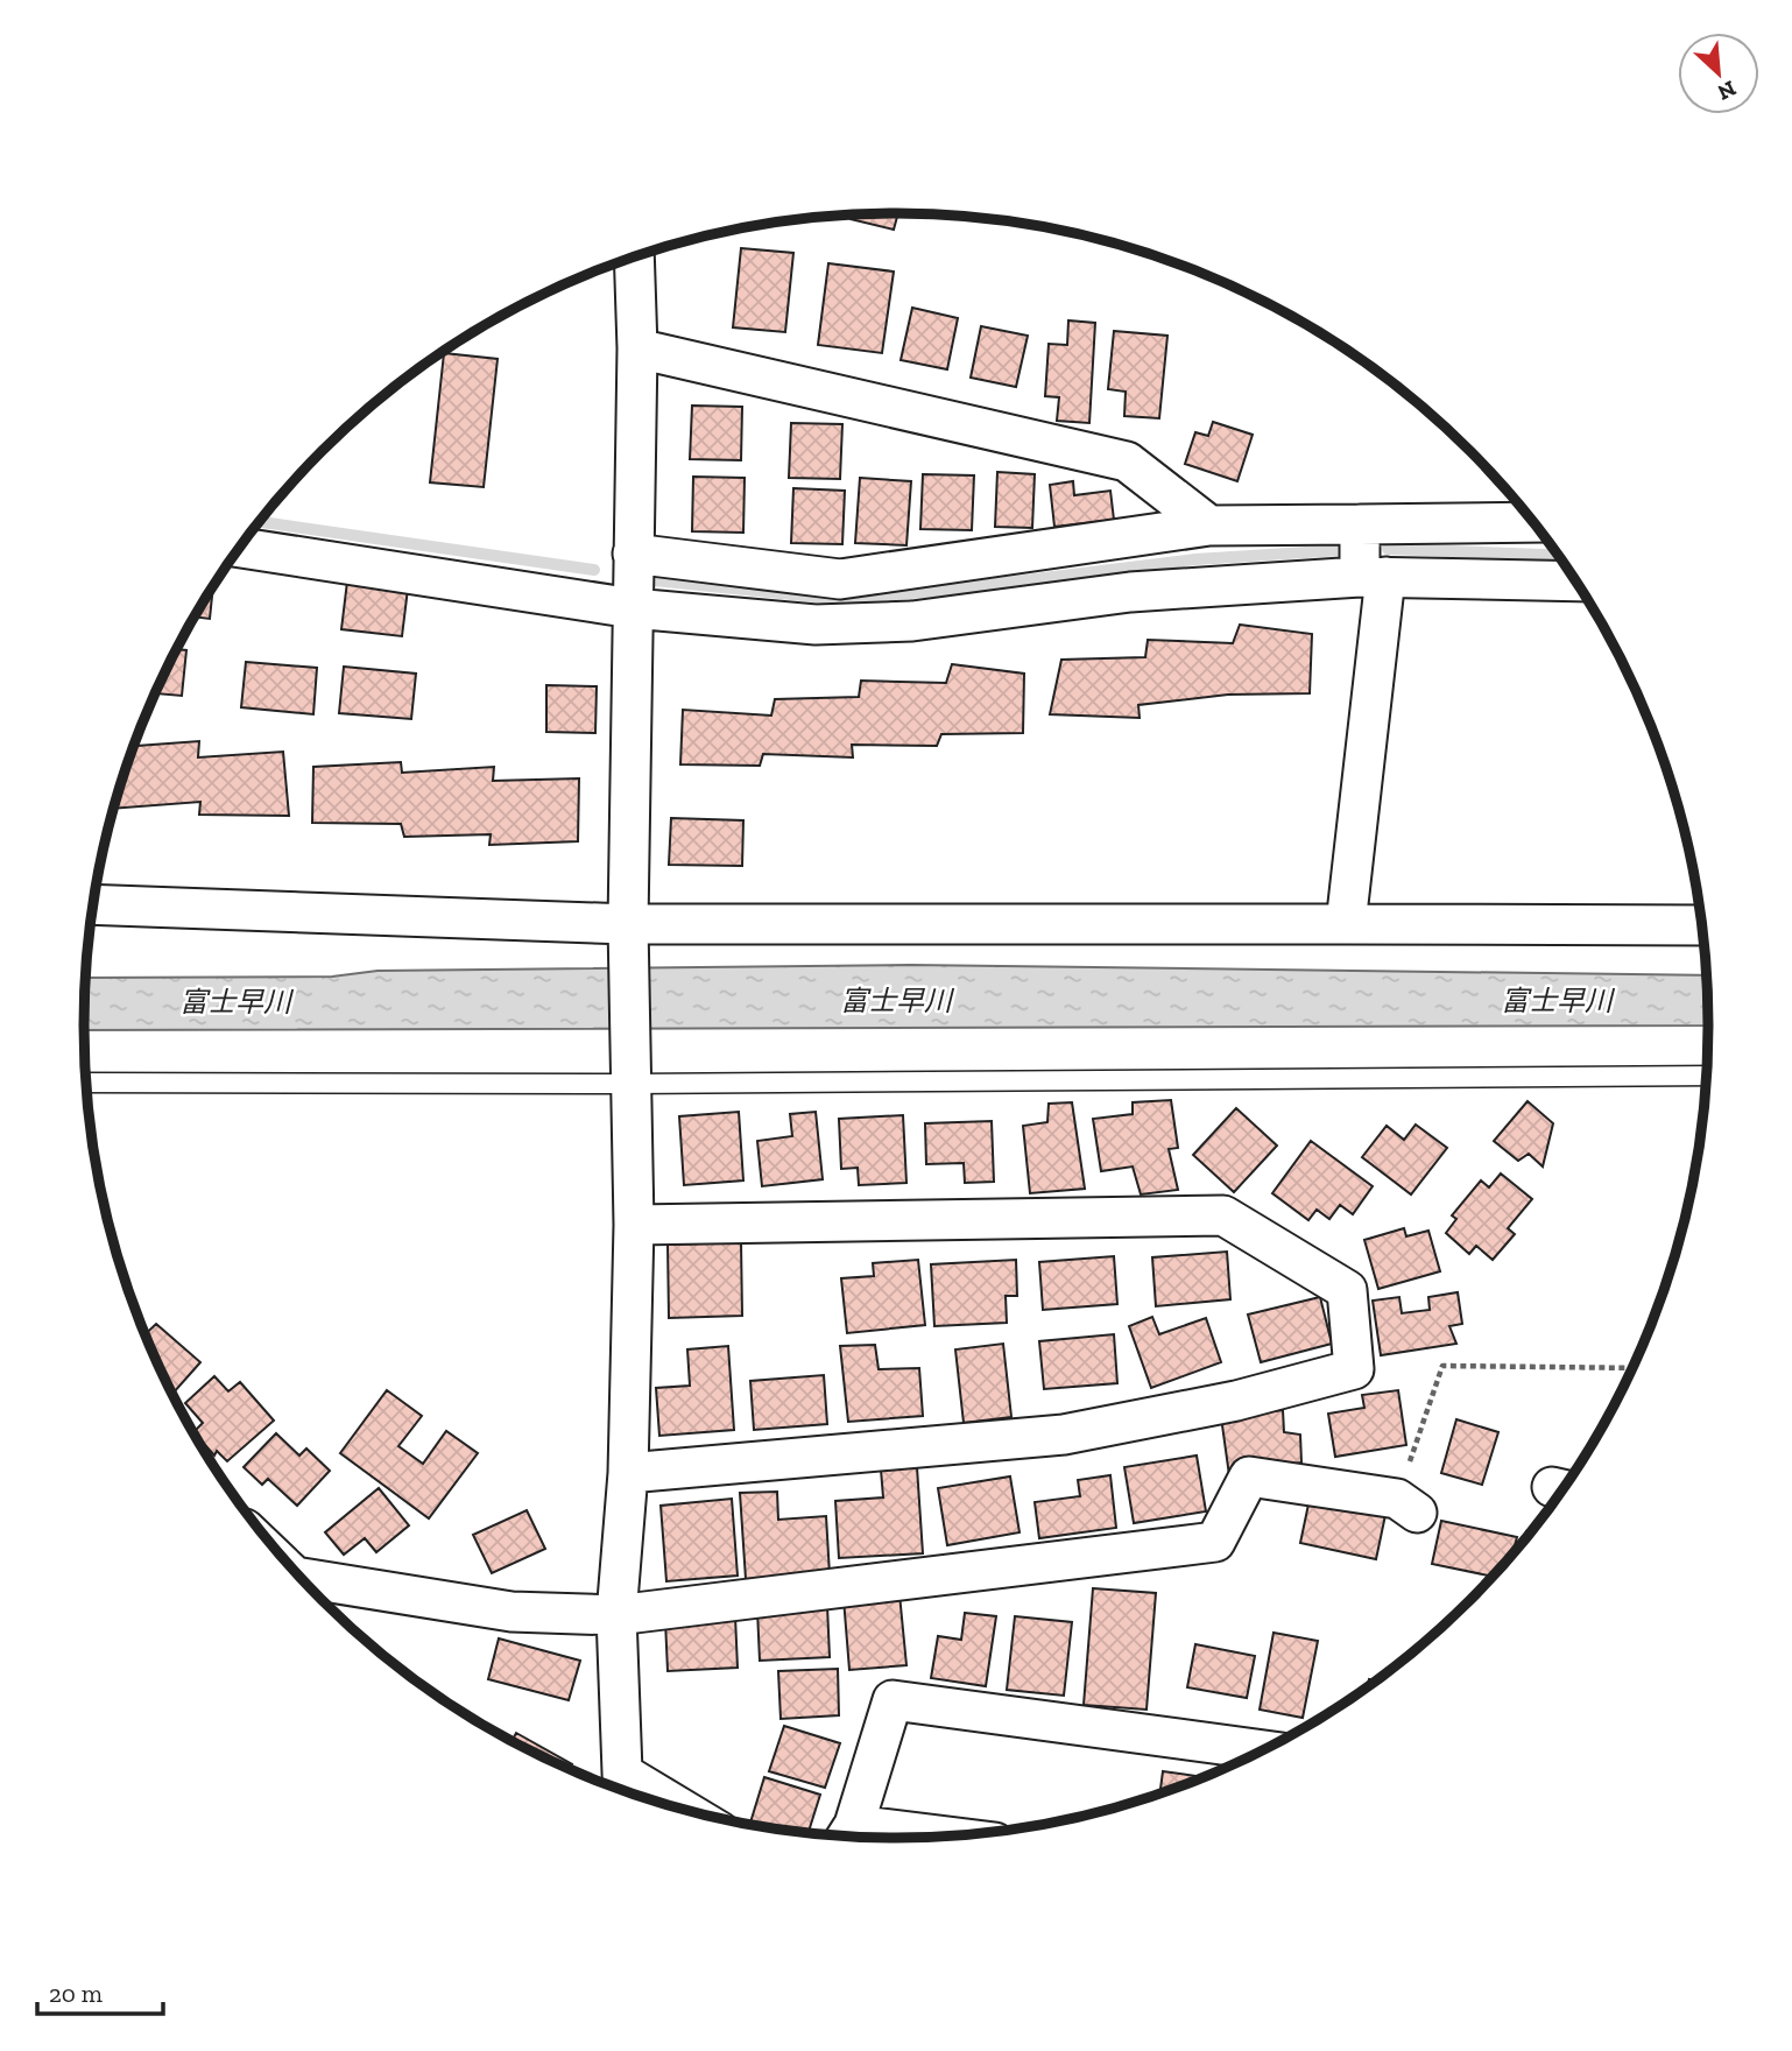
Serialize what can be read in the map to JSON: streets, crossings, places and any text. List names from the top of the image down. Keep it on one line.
{"water":["富士早川"],"scale_bar":"20 m","north":"bottom right"}
